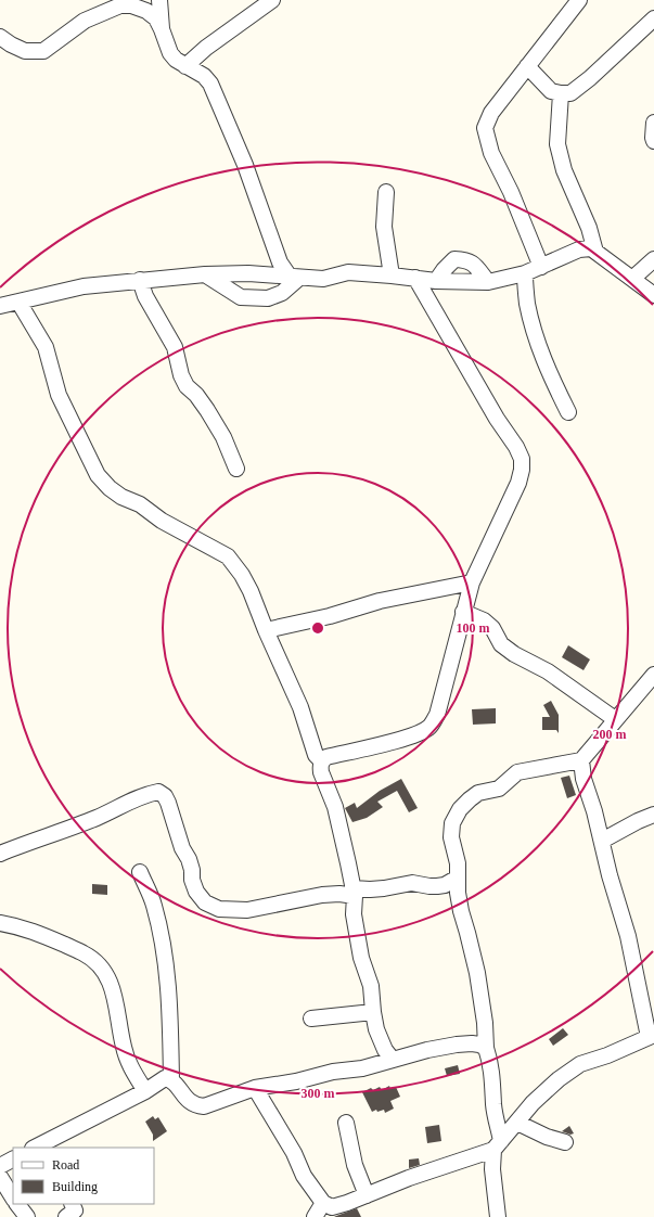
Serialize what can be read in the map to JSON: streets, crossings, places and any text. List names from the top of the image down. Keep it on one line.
{"legend":["Road","Building"],"rings":["100 m","200 m","300 m"]}
